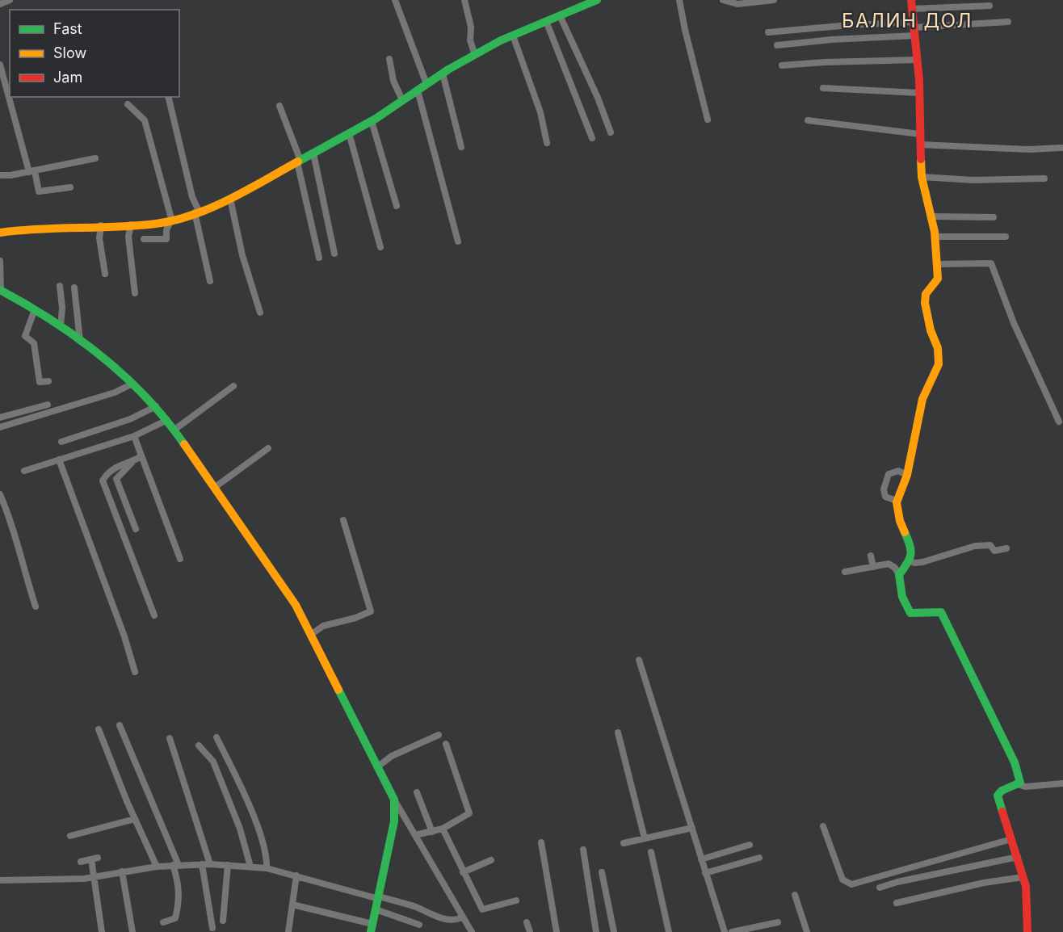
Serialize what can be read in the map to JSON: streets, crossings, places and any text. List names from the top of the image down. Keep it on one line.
{"districts":["БАЛИН ДОЛ"],"legend":["Fast","Slow","Jam"]}
